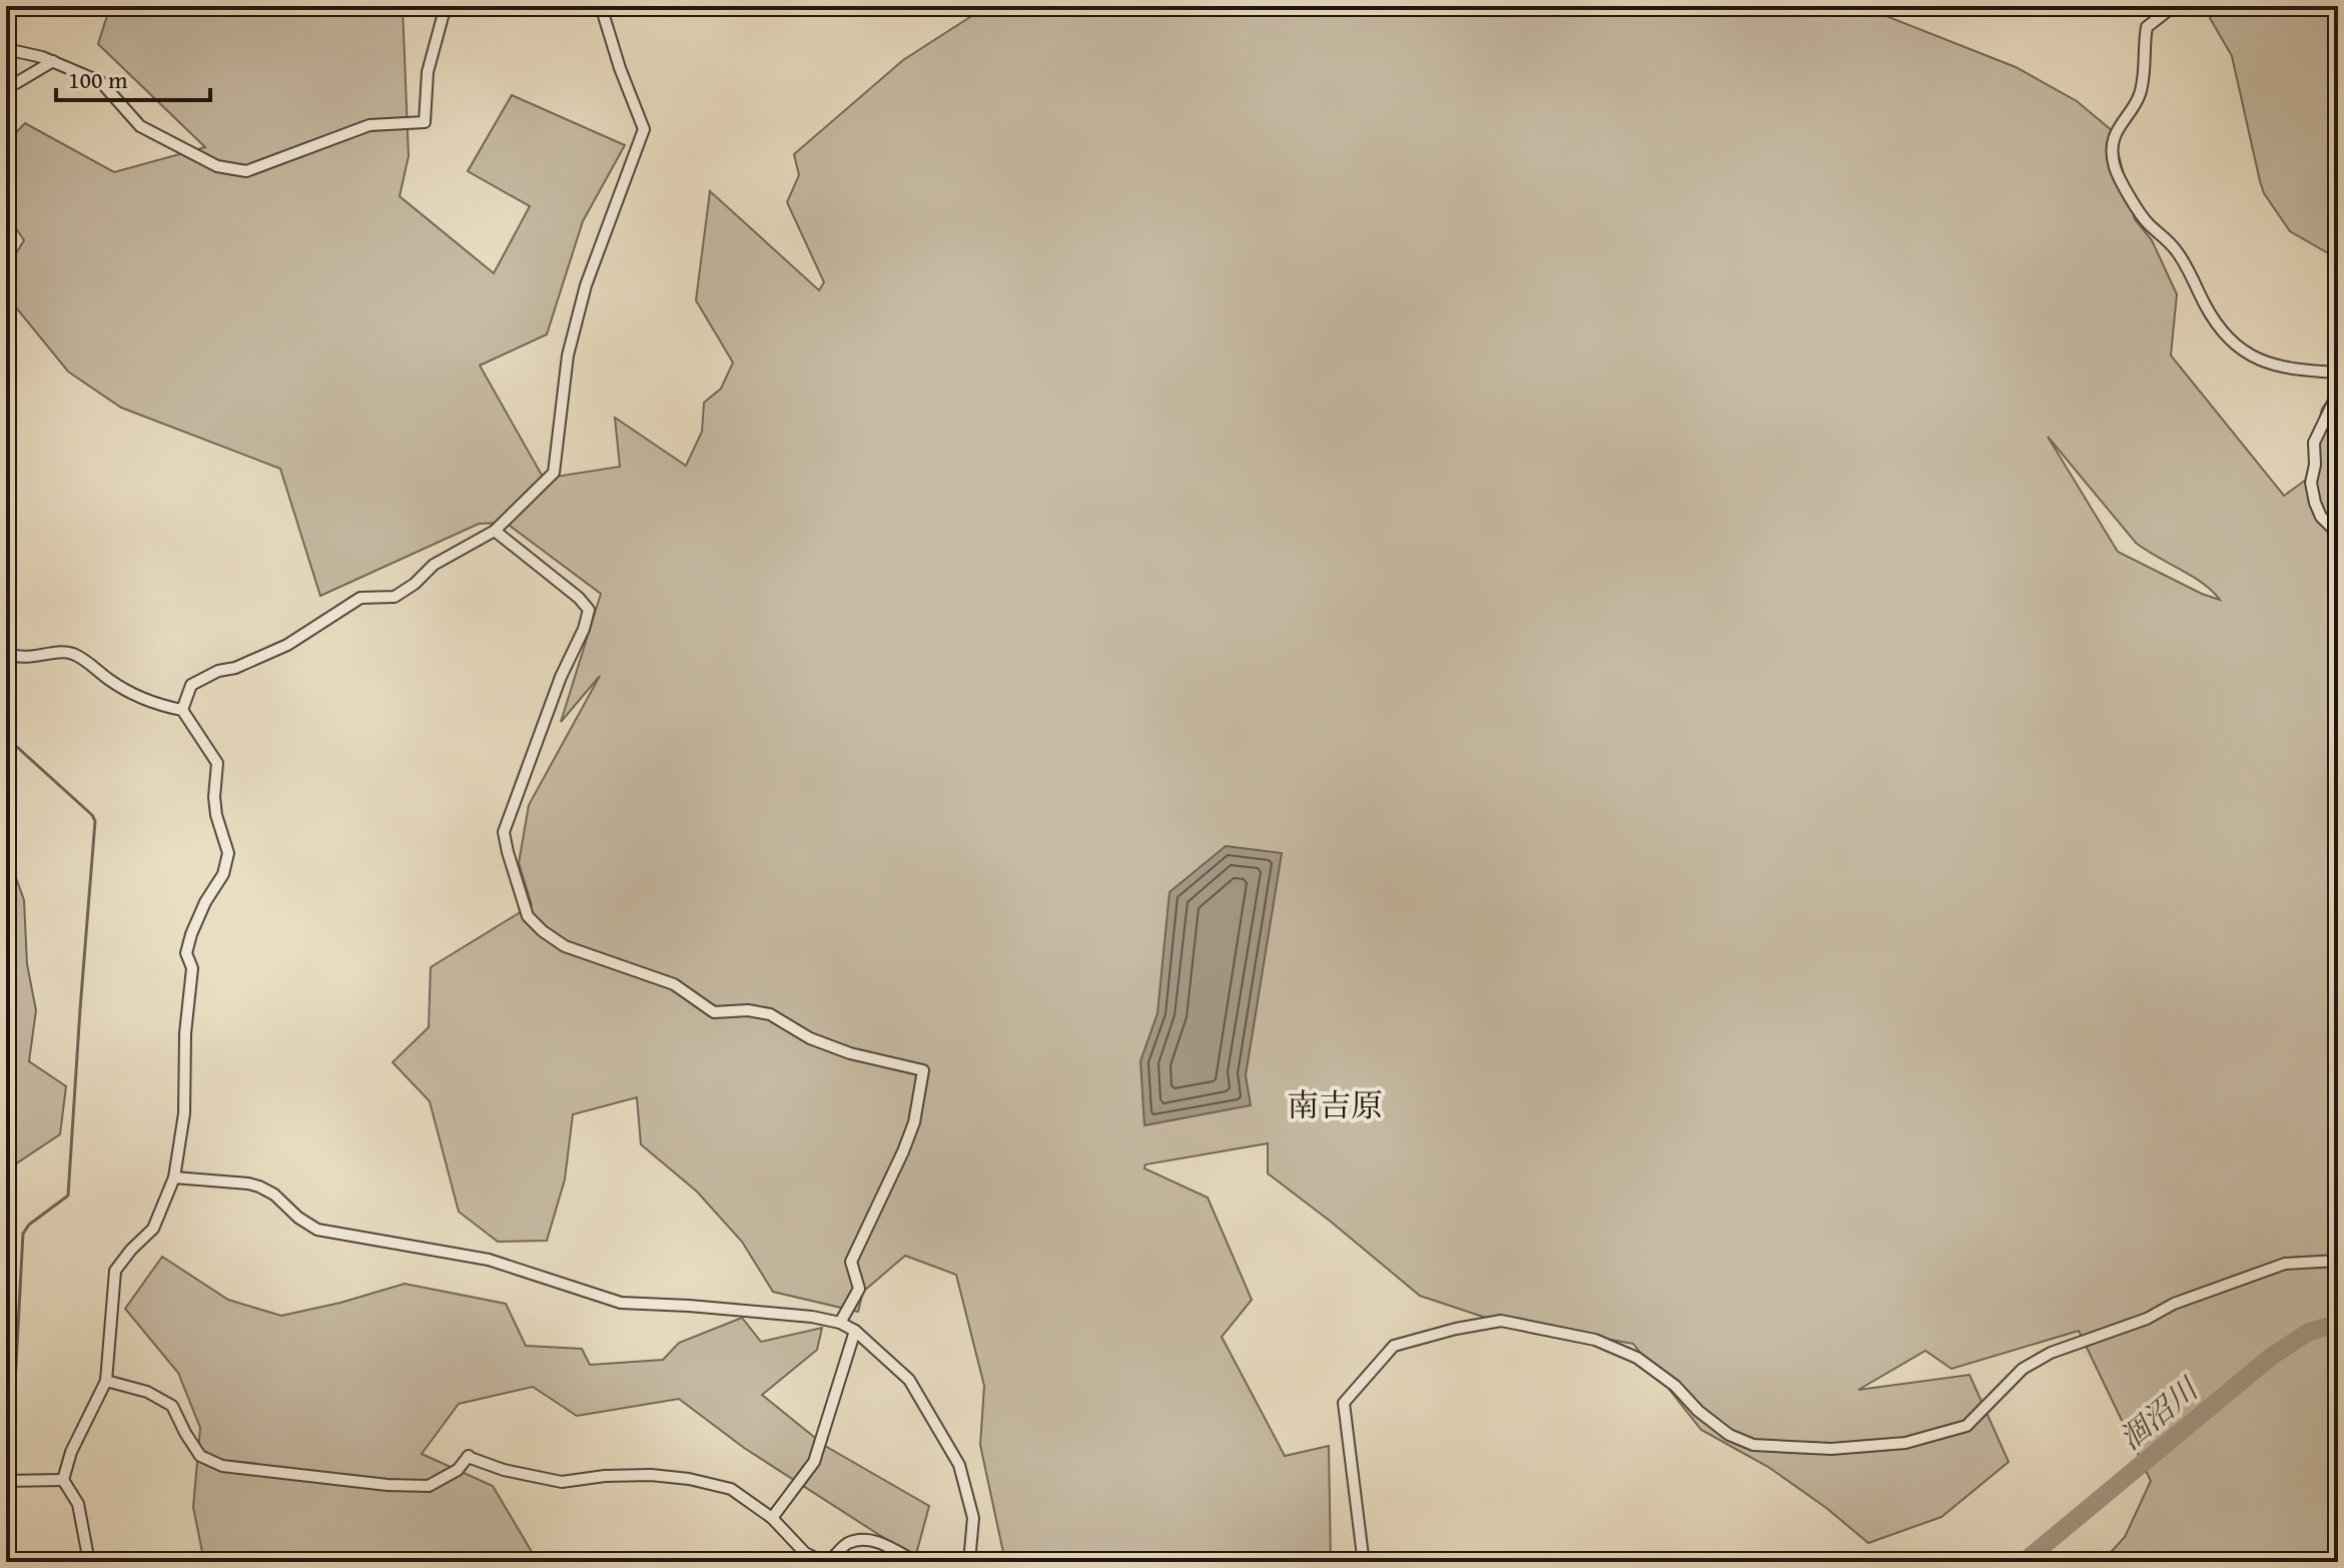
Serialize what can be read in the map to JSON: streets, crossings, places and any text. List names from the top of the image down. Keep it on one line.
{"districts":["南吉原"],"water":["涸沼川"],"scale_bar":"100 m"}
